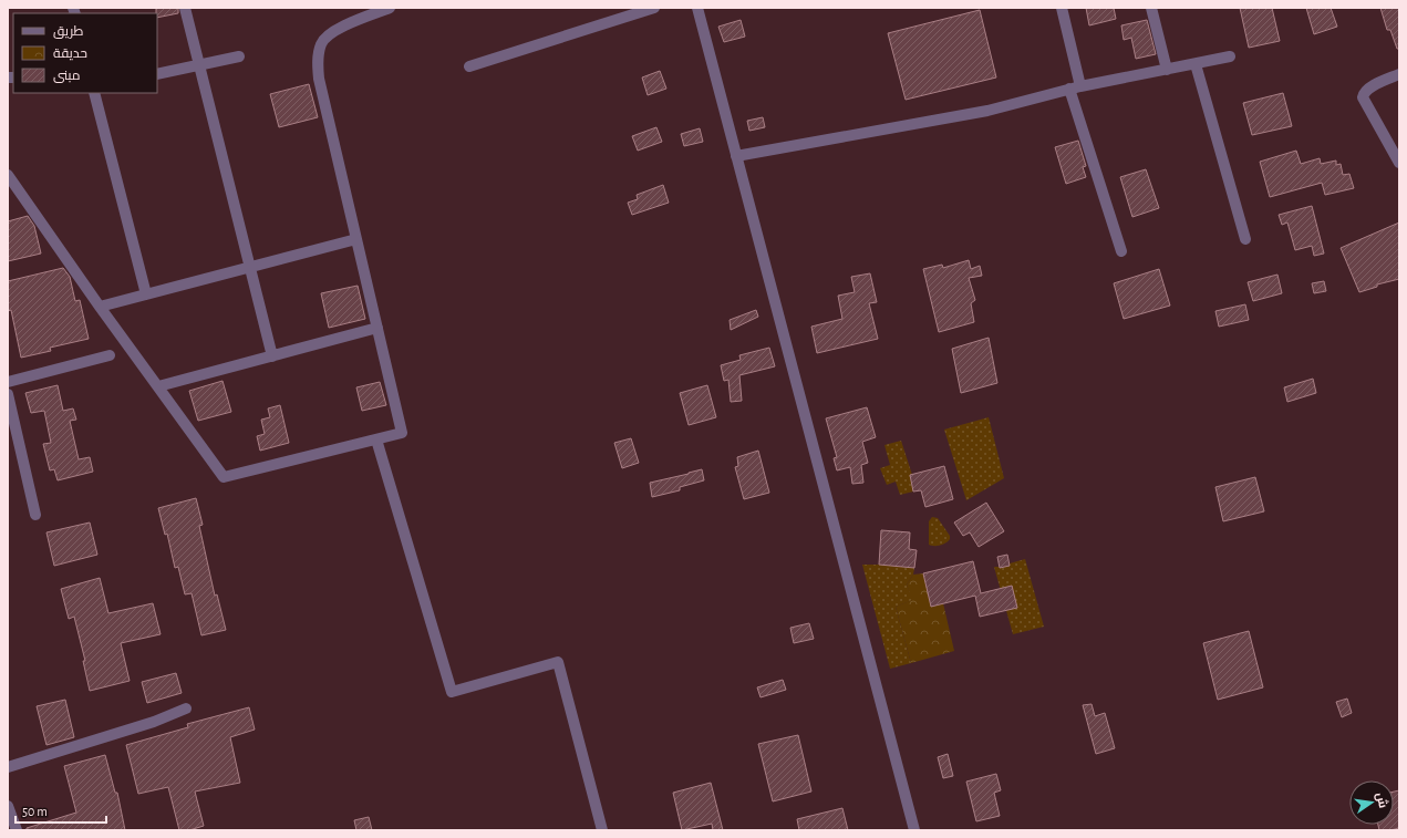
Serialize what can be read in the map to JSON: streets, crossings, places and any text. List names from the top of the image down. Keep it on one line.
{"legend":["طريق","حديقة","مبنى"],"scale_bar":"50 m","north":"right"}
